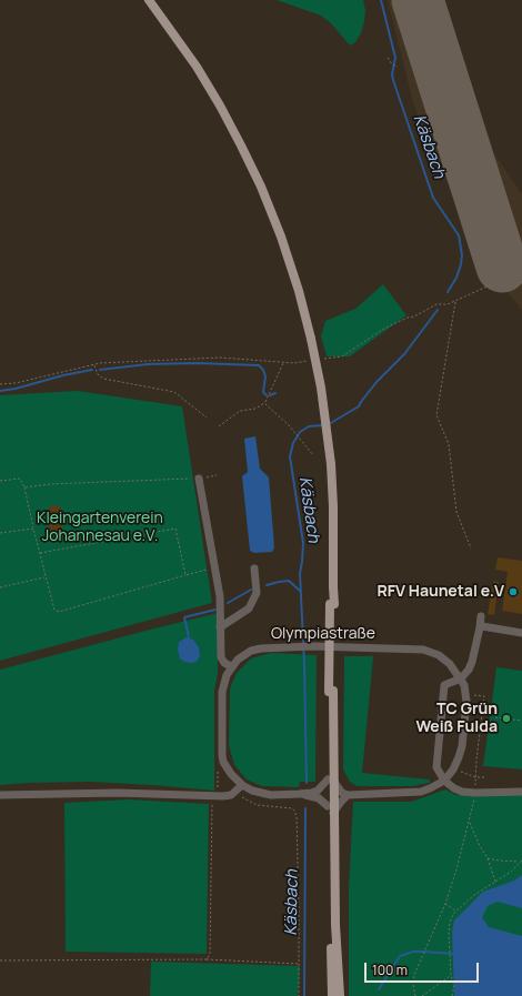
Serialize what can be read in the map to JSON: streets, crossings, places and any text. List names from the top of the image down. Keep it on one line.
{"streets":{"street":["Olympiastraße"]},"water":["Käsbach"],"parks":["Kleingartenverein Johannesau e.V."],"places":["RFV Haunetal e.V","TC Grün Weiß Fulda"],"scale_bar":"100 m"}
